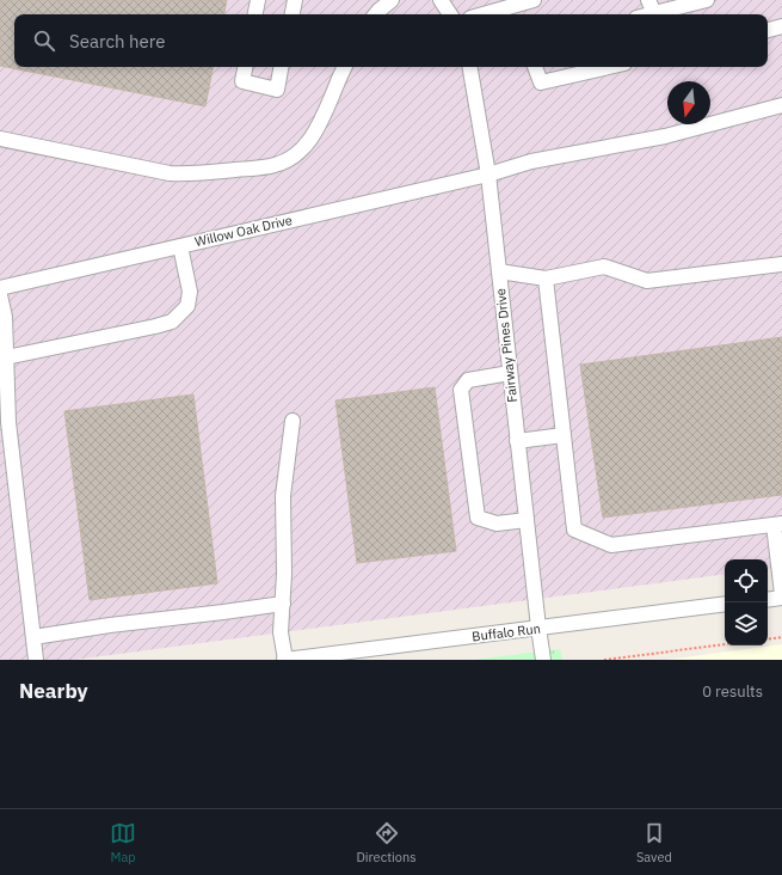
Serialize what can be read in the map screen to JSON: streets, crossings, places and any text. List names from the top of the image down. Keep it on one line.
{"streets":{"street":["Willow Oak Drive","Fairway Pines Drive","Buffalo Run"]},"crossings":[["Willow Oak Drive","Fairway Pines Drive"],["Fairway Pines Drive","Buffalo Run"]],"north":"bottom","page":{"search":"Search here","heading":["Nearby","0 results"],"nav":["Map","Directions","Saved"]}}
